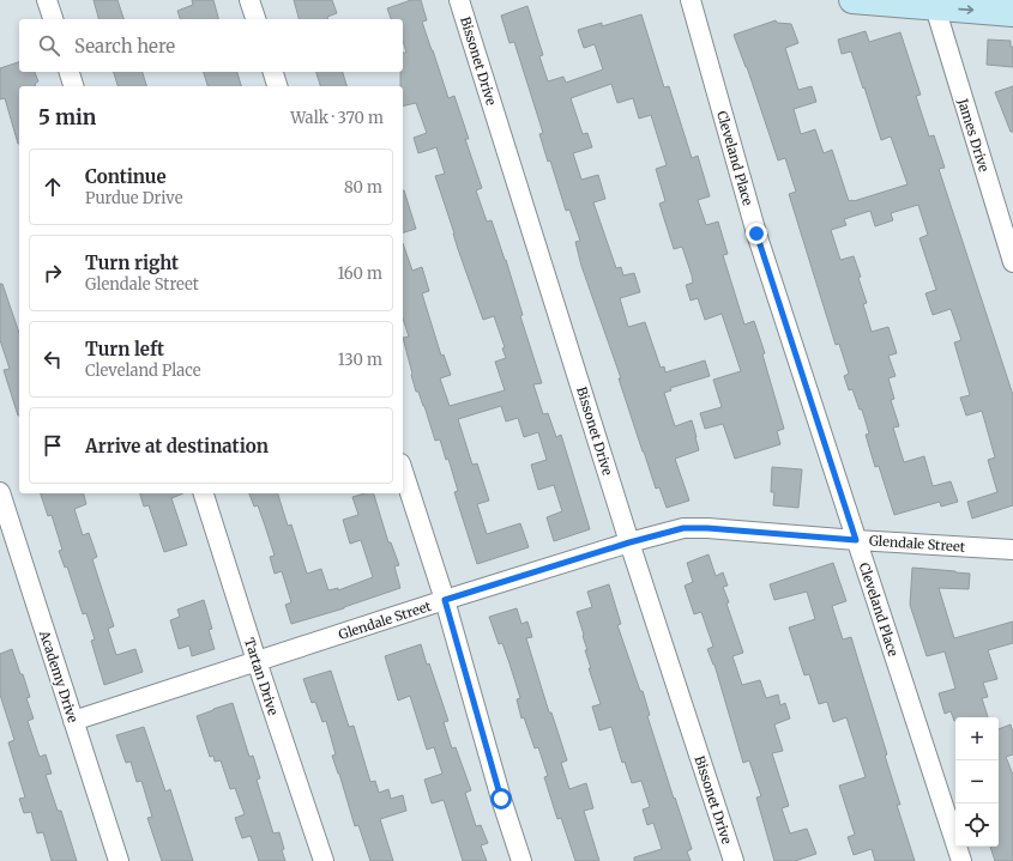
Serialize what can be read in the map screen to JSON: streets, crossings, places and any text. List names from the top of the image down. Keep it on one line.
{"streets":{"street":["Bissonet Drive","James Drive","Cleveland Place","Glendale Street","Academy Drive","Tartan Drive"]},"crossings":[["Bissonet Drive","Glendale Street"],["Cleveland Place","Glendale Street"],["Glendale Street","Academy Drive"],["Glendale Street","Tartan Drive"]],"page":{"search":"Search here","heading":["5 min","Walk · 370 m"],"list":[["Continue","Purdue Drive","80 m"],["Turn right","Glendale Street","160 m"],["Turn left","Cleveland Place","130 m"],"Arrive at destination"],"map_buttons":["+","−"]}}
